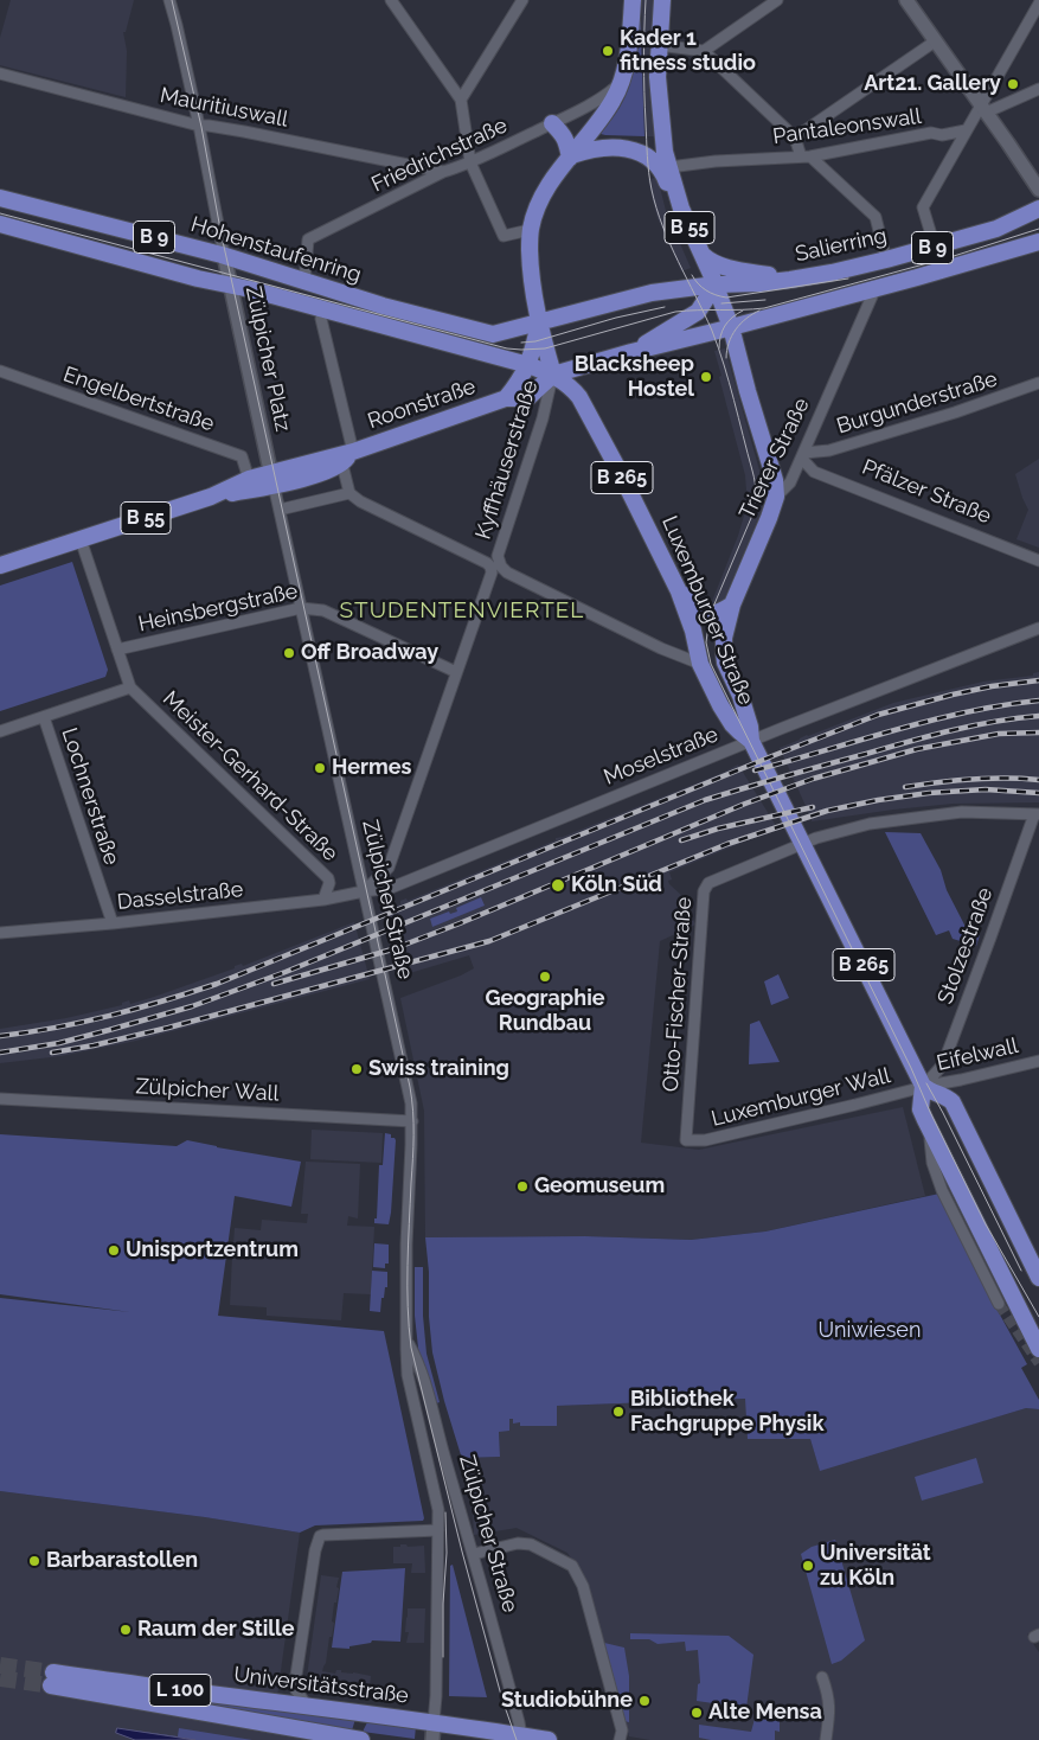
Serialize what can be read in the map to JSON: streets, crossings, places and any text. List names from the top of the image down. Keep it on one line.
{"streets":{"main road":["B 55","B 9","Salierring","Hohenstaufenring","Roonstraße","Trierer Straße","B 265","Luxemburger Straße","Universitätsstraße","L 100"],"street":["Mauritiuswall","Pantaleonswall","Friedrichstraße","Zülpicher Platz","Engelbertstraße","Burgunderstraße","Kyffhäuserstraße","Pfälzer Straße","Heinsbergstraße","Moselstraße","Meister-Gerhard-Straße","Lochnerstraße","Dasselstraße","Zülpicher Straße","Stolzestraße","Otto-Fischer-Straße","Eifelwall","Zülpicher Wall","Luxemburger Wall"]},"crossings":[["Mauritiuswall","Friedrichstraße"],["Pantaleonswall","B 55"],["Friedrichstraße","Hohenstaufenring"],["B 55","B 9"],["B 55","Salierring"],["B 55","Roonstraße"],["B 55","Kyffhäuserstraße"],["B 55","Luxemburger Straße"],["B 9","Salierring"],["B 9","Hohenstaufenring"],["B 9","Trierer Straße"],["B 9","Kyffhäuserstraße"],["B 9","B 265"],["B 9","Luxemburger Straße"],["Hohenstaufenring","Zülpicher Platz"],["Zülpicher Platz","Roonstraße"],["Zülpicher Platz","Zülpicher Straße"],["Engelbertstraße","Roonstraße"],["Burgunderstraße","Trierer Straße"],["Burgunderstraße","Pfälzer Straße"],["Roonstraße","Zülpicher Straße"],["Trierer Straße","B 265"],["Trierer Straße","Pfälzer Straße"],["Trierer Straße","Luxemburger Straße"],["Kyffhäuserstraße","Heinsbergstraße"],["Kyffhäuserstraße","Luxemburger Straße"],["Kyffhäuserstraße","Moselstraße"],["Kyffhäuserstraße","Dasselstraße"],["Kyffhäuserstraße","Zülpicher Straße"],["Heinsbergstraße","Zülpicher Straße"],["Luxemburger Straße","Moselstraße"],["Luxemburger Straße","Stolzestraße"],["Luxemburger Straße","Otto-Fischer-Straße"],["Luxemburger Straße","Eifelwall"],["Luxemburger Straße","Luxemburger Wall"],["Moselstraße","Dasselstraße"],["Moselstraße","Zülpicher Straße"],["Meister-Gerhard-Straße","Dasselstraße"],["Lochnerstraße","Dasselstraße"],["Dasselstraße","Zülpicher Straße"],["Zülpicher Straße","Zülpicher Wall"],["Zülpicher Straße","Universitätsstraße"],["Stolzestraße","Eifelwall"],["Stolzestraße","Luxemburger Wall"],["Otto-Fischer-Straße","Luxemburger Wall"],["Eifelwall","Luxemburger Wall"]],"districts":["STUDENTENVIERTEL"],"parks":["Uniwiesen"],"places":["Kader 1 fitness studio","Art21. Gallery","Blacksheep Hostel","Off Broadway","Hermes","Köln Süd","Geographie Rundbau","Swiss training","Geomuseum","Unisportzentrum","Bibliothek Fachgruppe Physik","Barbarastollen","Universität zu Köln","Raum der Stille","Studiobühne","Alte Mensa"]}
